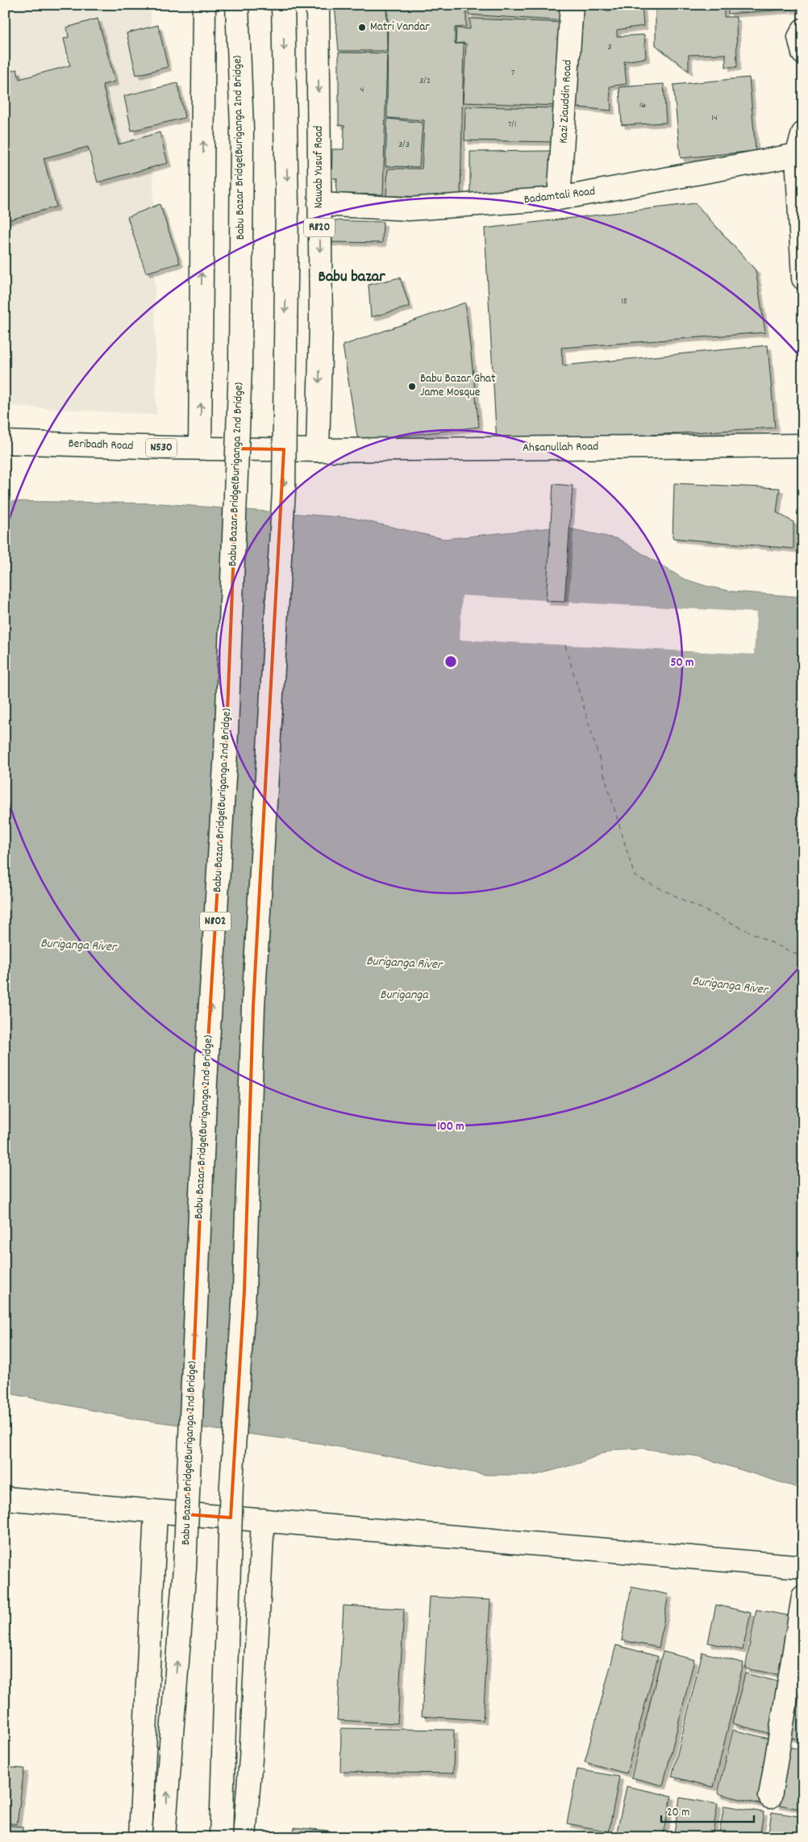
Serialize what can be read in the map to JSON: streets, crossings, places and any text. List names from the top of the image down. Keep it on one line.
{"streets":{"main road":["Kazi Ziauddin Road","Babu Bazar Bridge(Buriganga 2nd Bridge)","Nawab Yusuf Road","Badamtali Road","R820","Beribadh Road","N530","Ahsanullah Road","N802"]},"crossings":[["Kazi Ziauddin Road","Badamtali Road"],["Nawab Yusuf Road","Badamtali Road"],["Nawab Yusuf Road","Beribadh Road"],["Nawab Yusuf Road","Ahsanullah Road"],["Beribadh Road","Ahsanullah Road"]],"districts":["Babu bazar"],"water":["Buriganga River","Buriganga"],"places":["Matri Vandar","Babu Bazar Ghat Jame Mosque"],"house_numbers":["3","7","3/2","4","16","14","7/1","3/3","15"],"scale_bar":"20 m","rings":["50 m","100 m"]}
